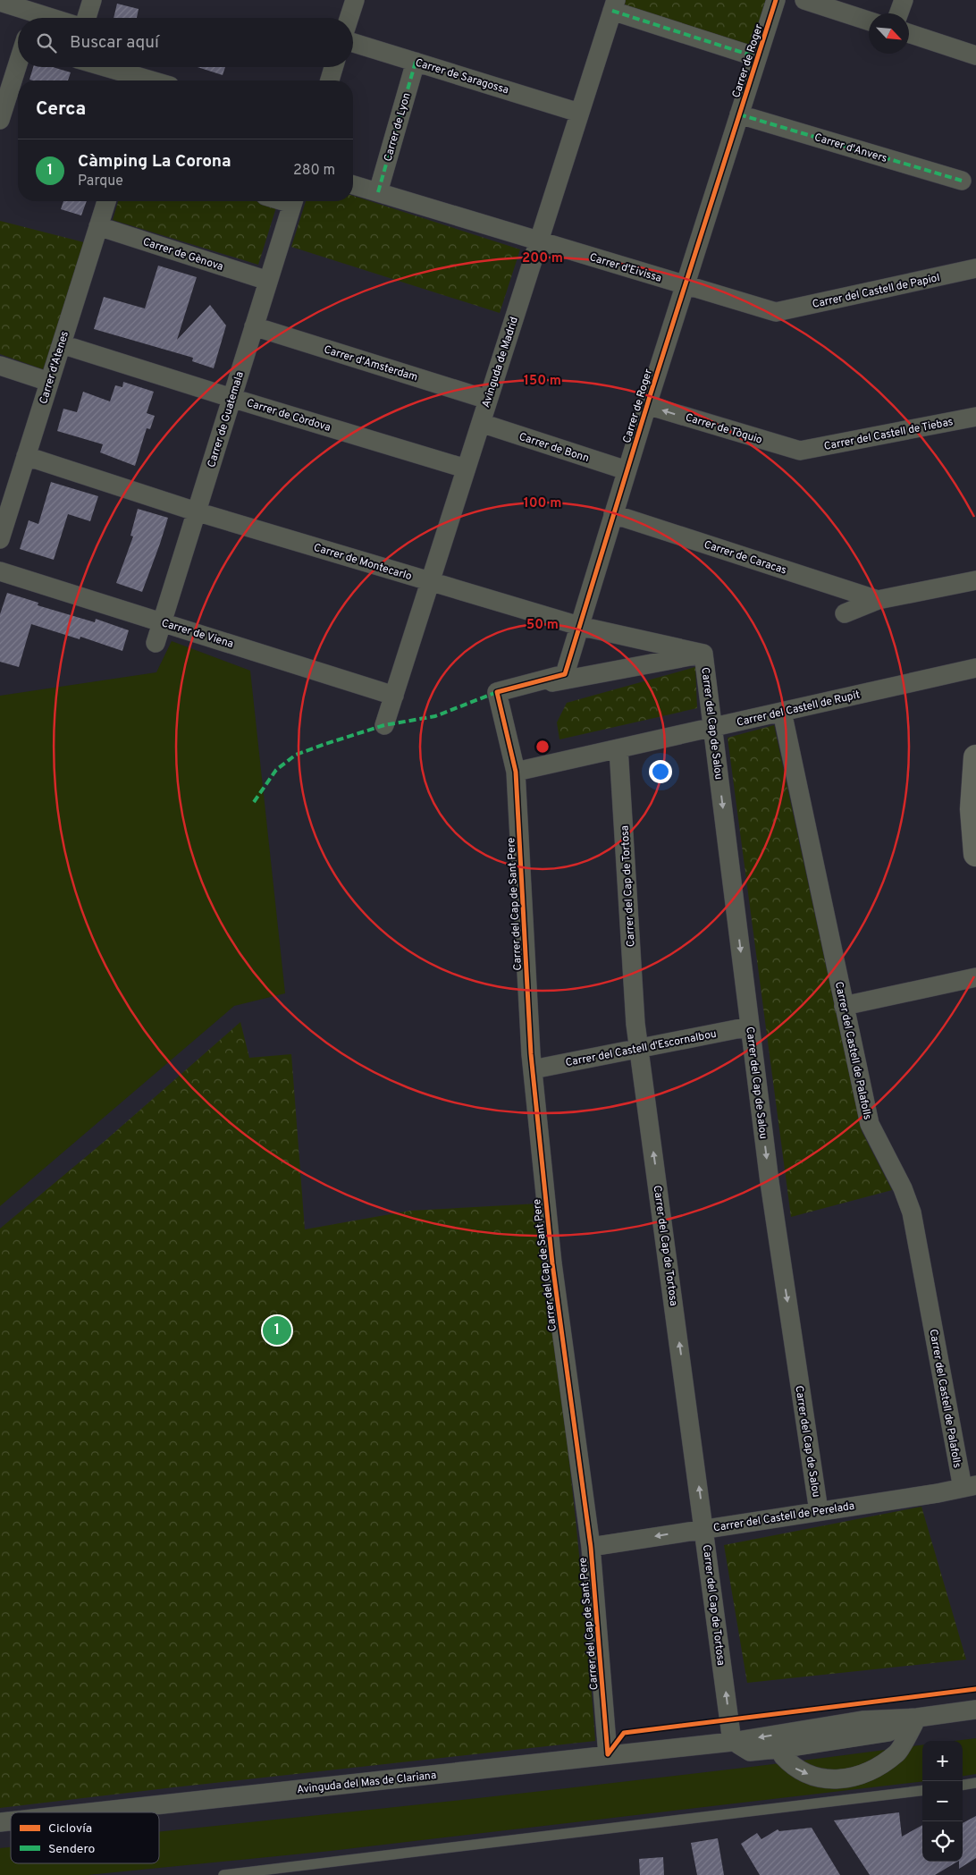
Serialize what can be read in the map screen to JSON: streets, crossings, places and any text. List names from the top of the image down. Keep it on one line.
{"streets":{"street":["Carrer de Roger","Carrer de Saragossa","Carrer de Lyon","Carrer d'Anvers","Carrer de Gènova","Carrer d'Eivissa","Carrer del Castell de Papiol","Avinguda de Madrid","Carrer d'Amsterdam","Carrer d'Atenes","Carrer de Còrdova","Carrer de Guatemala","Carrer de Tòquio","Carrer del Castell de Tiebas","Carrer de Bonn","Carrer de Caracas","Carrer de Montecarlo","Carrer de Viena","Carrer del Castell de Rupit","Carrer del Cap de Salou","Carrer del Cap de Tortosa","Carrer del Cap de Sant Pere","Carrer del Castell d'Escornalbou","Carrer del Castell de Palafolls","Carrer del Castell de Perelada","Avinguda del Mas de Clariana"]},"crossings":[["Carrer de Roger","Carrer d'Anvers"],["Carrer de Roger","Carrer d'Eivissa"],["Carrer de Roger","Carrer de Tòquio"],["Carrer de Roger","Carrer de Bonn"],["Carrer de Roger","Carrer de Caracas"],["Carrer de Roger","Carrer de Montecarlo"],["Carrer de Saragossa","Carrer de Lyon"],["Carrer de Saragossa","Avinguda de Madrid"],["Carrer de Lyon","Carrer d'Eivissa"],["Carrer de Gènova","Carrer d'Atenes"],["Carrer de Gènova","Carrer de Guatemala"],["Carrer d'Eivissa","Carrer del Castell de Papiol"],["Carrer d'Eivissa","Avinguda de Madrid"],["Avinguda de Madrid","Carrer d'Amsterdam"],["Avinguda de Madrid","Carrer de Còrdova"],["Avinguda de Madrid","Carrer de Bonn"],["Avinguda de Madrid","Carrer de Montecarlo"],["Avinguda de Madrid","Carrer de Viena"],["Carrer d'Amsterdam","Carrer de Guatemala"],["Carrer d'Atenes","Carrer de Còrdova"],["Carrer d'Atenes","Carrer de Montecarlo"],["Carrer de Còrdova","Carrer de Guatemala"],["Carrer de Guatemala","Carrer de Montecarlo"],["Carrer de Guatemala","Carrer de Viena"],["Carrer de Tòquio","Carrer del Castell de Tiebas"],["Carrer de Montecarlo","Carrer del Cap de Salou"],["Carrer del Castell de Rupit","Carrer del Cap de Salou"],["Carrer del Castell de Rupit","Carrer del Cap de Tortosa"],["Carrer del Castell de Rupit","Carrer del Cap de Sant Pere"],["Carrer del Castell de Rupit","Carrer del Castell de Palafolls"],["Carrer del Cap de Salou","Carrer del Castell d'Escornalbou"],["Carrer del Cap de Salou","Carrer del Castell de Perelada"],["Carrer del Cap de Tortosa","Carrer del Castell d'Escornalbou"],["Carrer del Cap de Tortosa","Carrer del Castell de Perelada"],["Carrer del Cap de Tortosa","Avinguda del Mas de Clariana"],["Carrer del Cap de Sant Pere","Carrer del Castell d'Escornalbou"],["Carrer del Cap de Sant Pere","Carrer del Castell de Perelada"],["Carrer del Cap de Sant Pere","Avinguda del Mas de Clariana"],["Carrer del Castell de Palafolls","Carrer del Castell de Perelada"]],"one_way":["Carrer de Tòquio","Carrer del Cap de Salou","Carrer del Cap de Tortosa"],"legend":["Ciclovía","Sendero"],"north":"bottom right","page":{"search":"Buscar aquí","heading":"Cerca","list":[{"mark":"1","name":"Càmping La Corona","note":"Parque","value":"280 m"}],"pins":"1","map_buttons":["+","−"]},"rings":["200 m","150 m","100 m","50 m"]}
